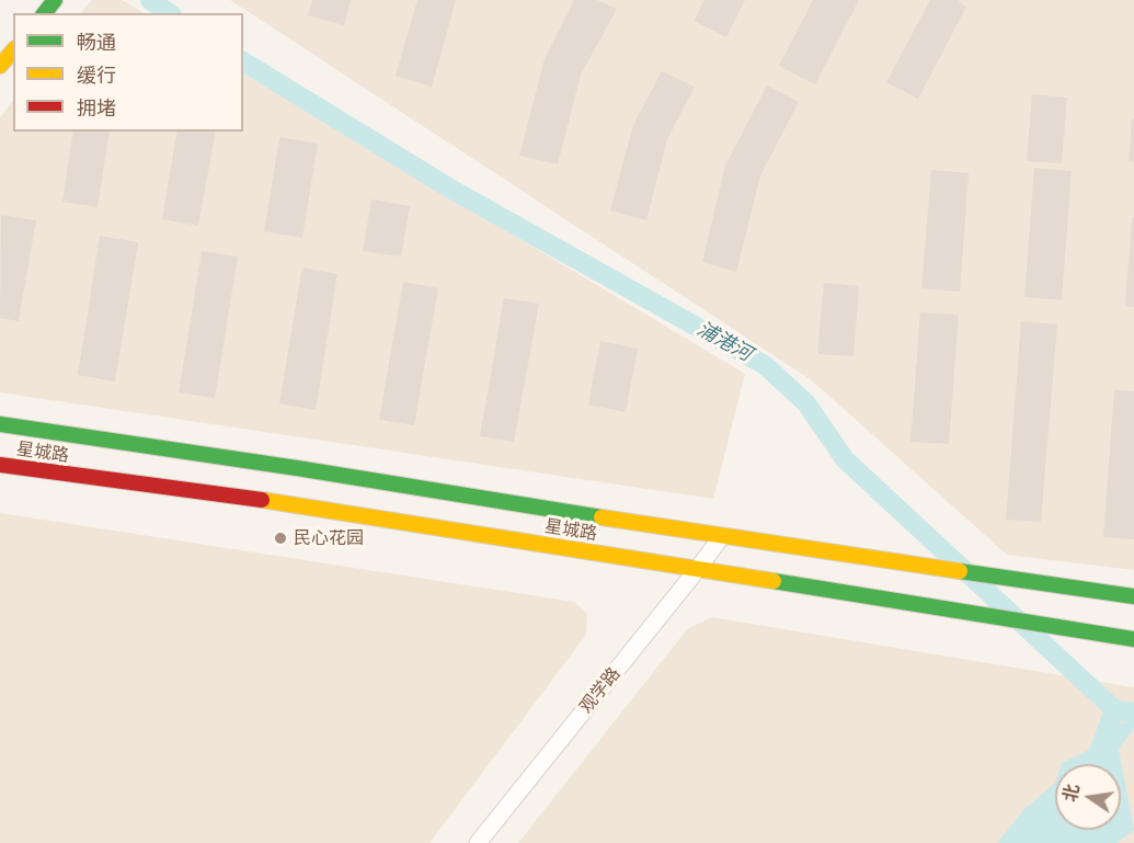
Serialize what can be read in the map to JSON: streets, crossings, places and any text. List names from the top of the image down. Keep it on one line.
{"streets":{"street":["星城路","观学路"]},"crossings":[["星城路","观学路"]],"water":["浦港河"],"places":["民心花园"],"legend":["畅通","缓行","拥堵"],"north":"left"}
